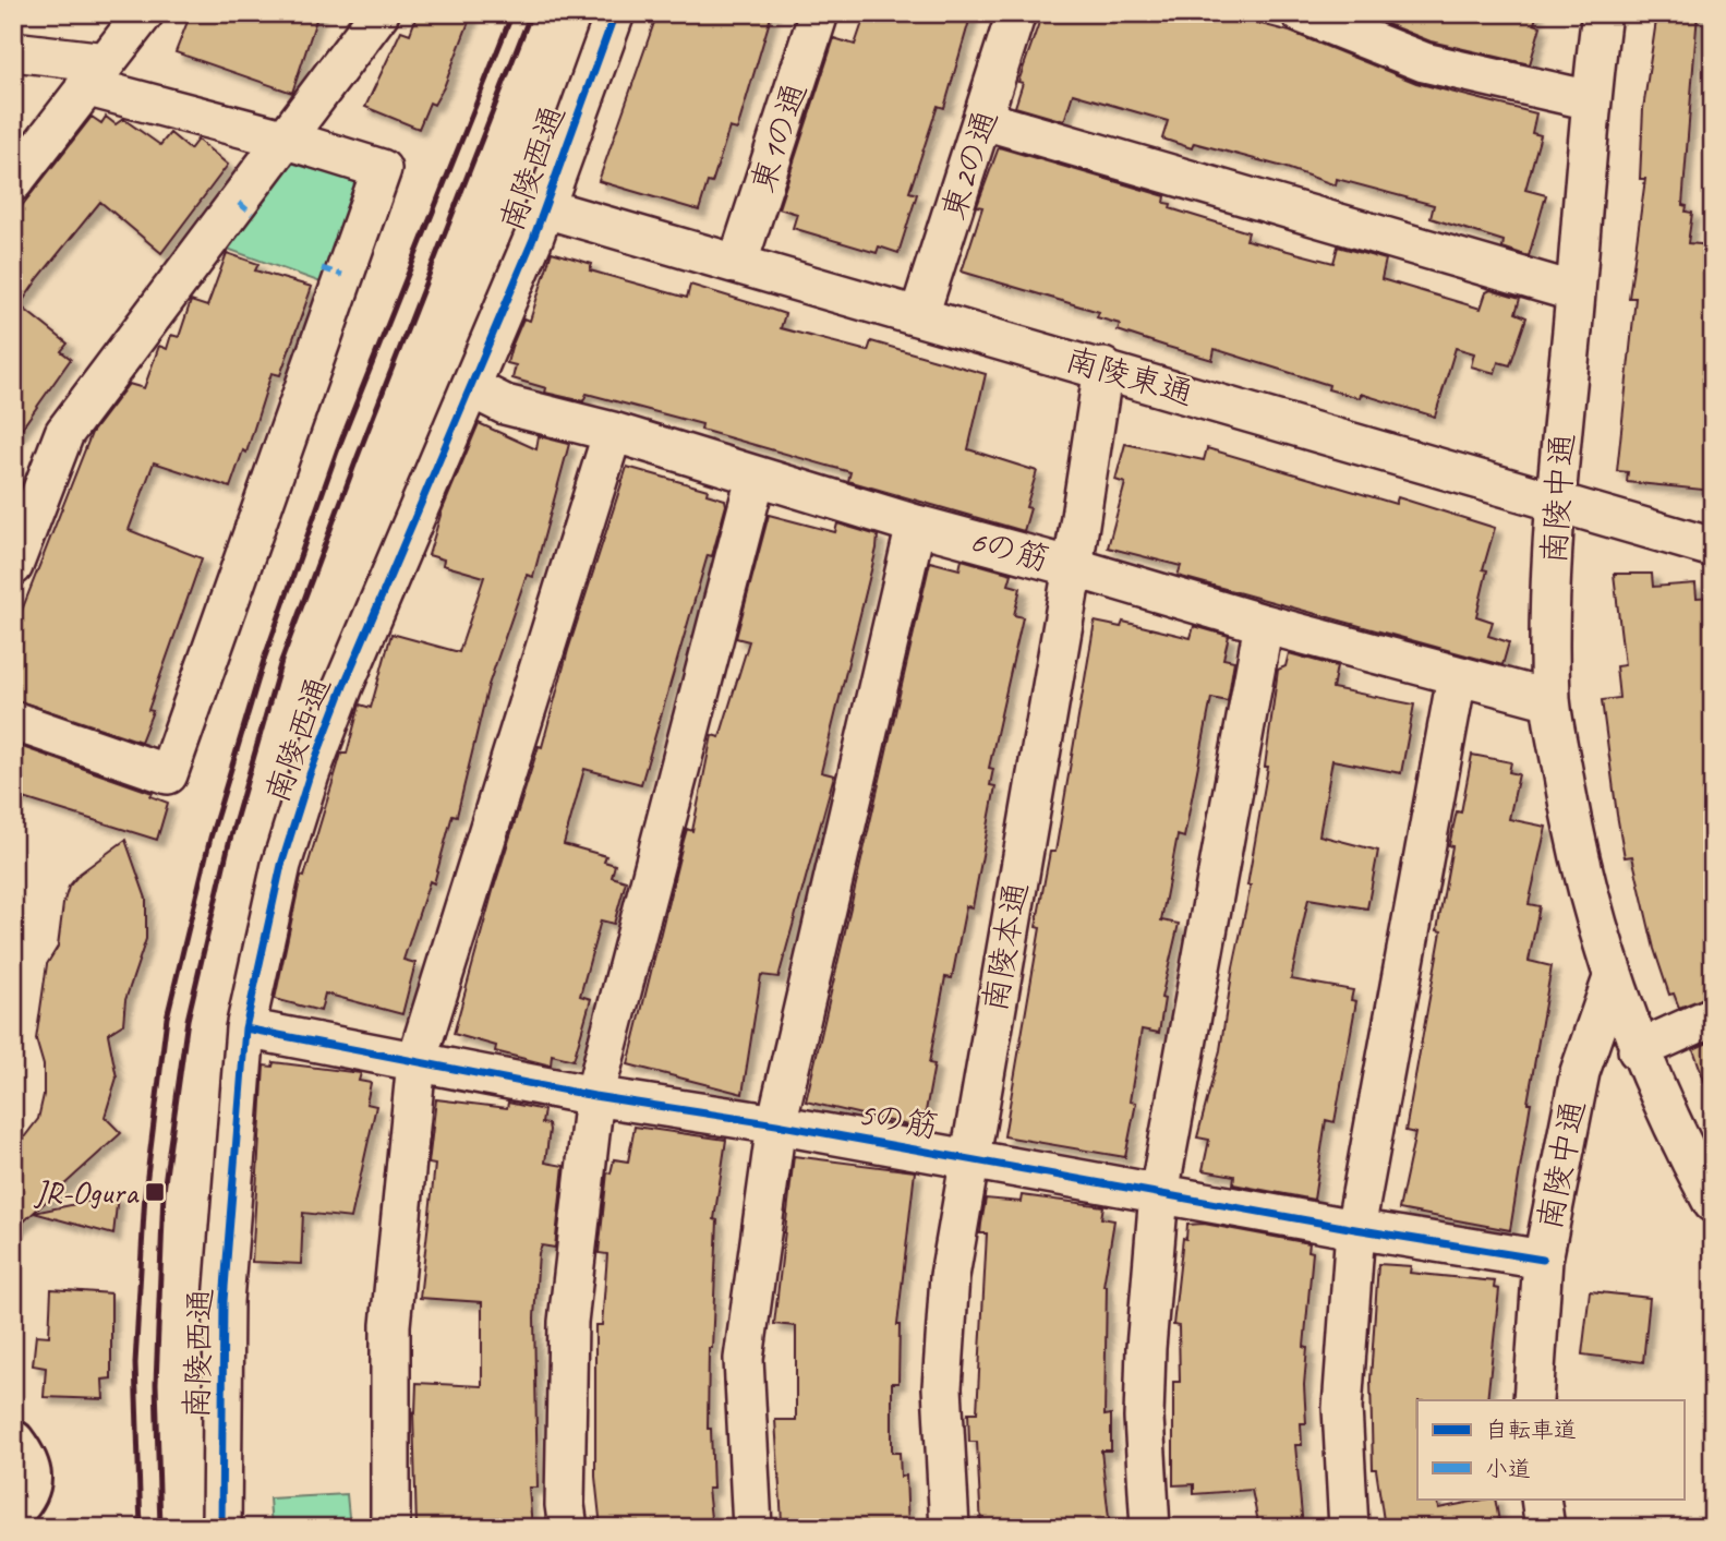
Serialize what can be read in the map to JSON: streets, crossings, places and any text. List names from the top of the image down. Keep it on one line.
{"streets":{"street":["東1の通","東2の通","南陵西通","南陵東通","南陵中通","6の筋","南陵本通","5の筋"]},"crossings":[["東1の通","南陵東通"],["東2の通","南陵東通"],["南陵西通","南陵東通"],["南陵西通","6の筋"],["南陵西通","5の筋"],["南陵東通","南陵中通"],["南陵東通","南陵本通"],["南陵中通","6の筋"],["南陵中通","5の筋"],["6の筋","南陵本通"],["南陵本通","5の筋"]],"places":{"transit":["JR-Ogura"]},"legend":["自転車道","小道"]}
